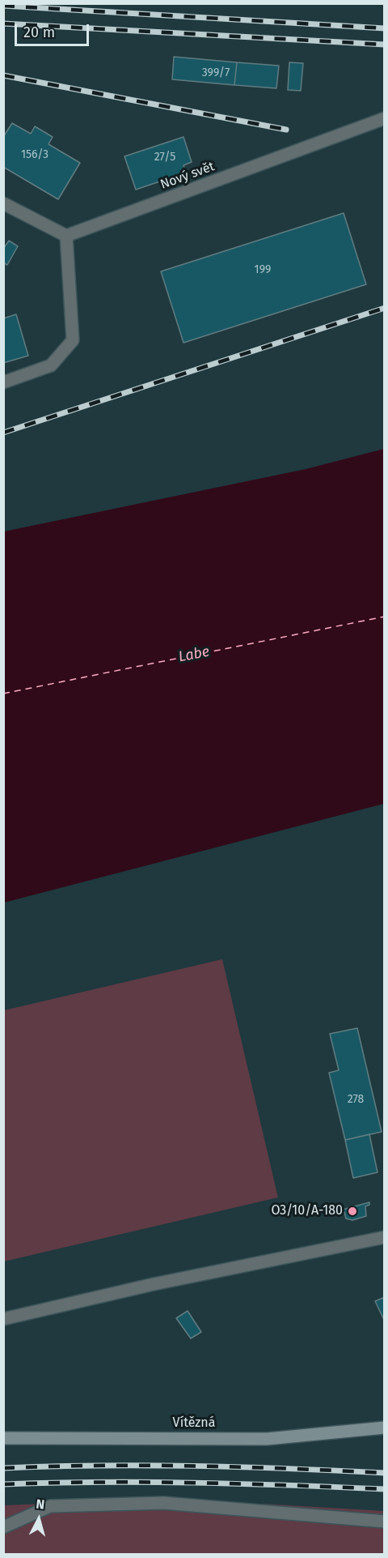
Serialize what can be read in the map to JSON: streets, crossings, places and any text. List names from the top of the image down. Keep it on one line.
{"streets":{"main road":["Vítězná"],"street":["Nový svět"]},"water":["Labe"],"places":["O3/10/A-180"],"house_numbers":["399/7","156/3","27/5","199","278"],"scale_bar":"20 m","north":"top"}
